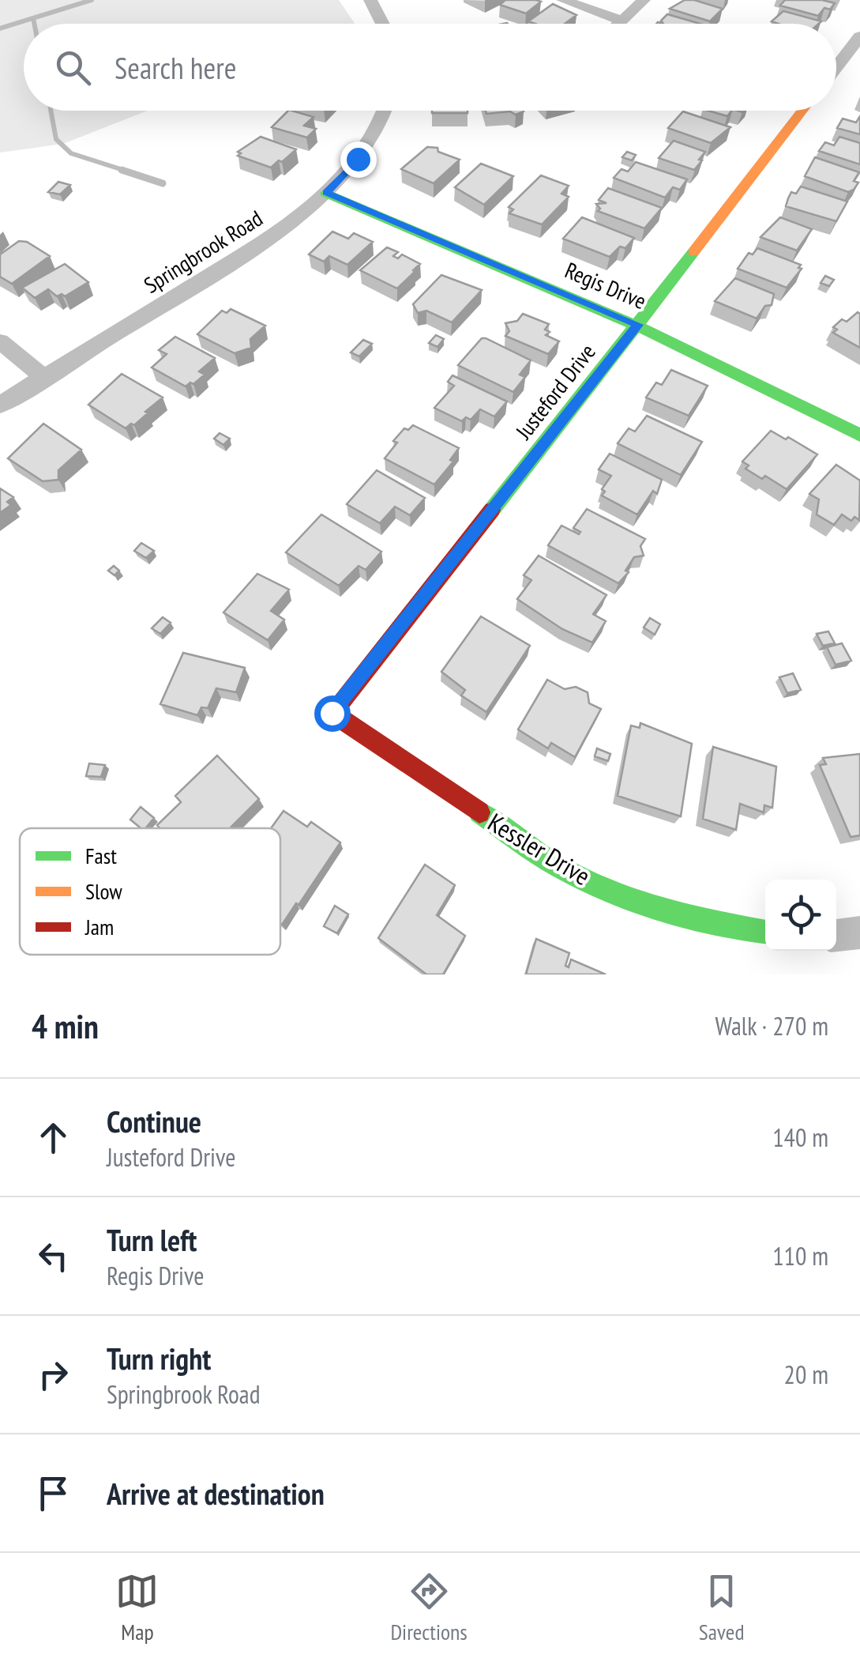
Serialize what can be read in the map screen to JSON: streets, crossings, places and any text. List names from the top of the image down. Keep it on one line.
{"streets":{"street":["Springbrook Road","Regis Drive","Justeford Drive","Kessler Drive"]},"crossings":[["Springbrook Road","Regis Drive"],["Regis Drive","Justeford Drive"],["Justeford Drive","Kessler Drive"]],"legend":["Fast","Slow","Jam"],"page":{"search":"Search here","heading":["4 min","Walk · 270 m"],"list":[["Continue","Justeford Drive","140 m"],["Turn left","Regis Drive","110 m"],["Turn right","Springbrook Road","20 m"],"Arrive at destination"],"nav":["Map","Directions","Saved"]}}
